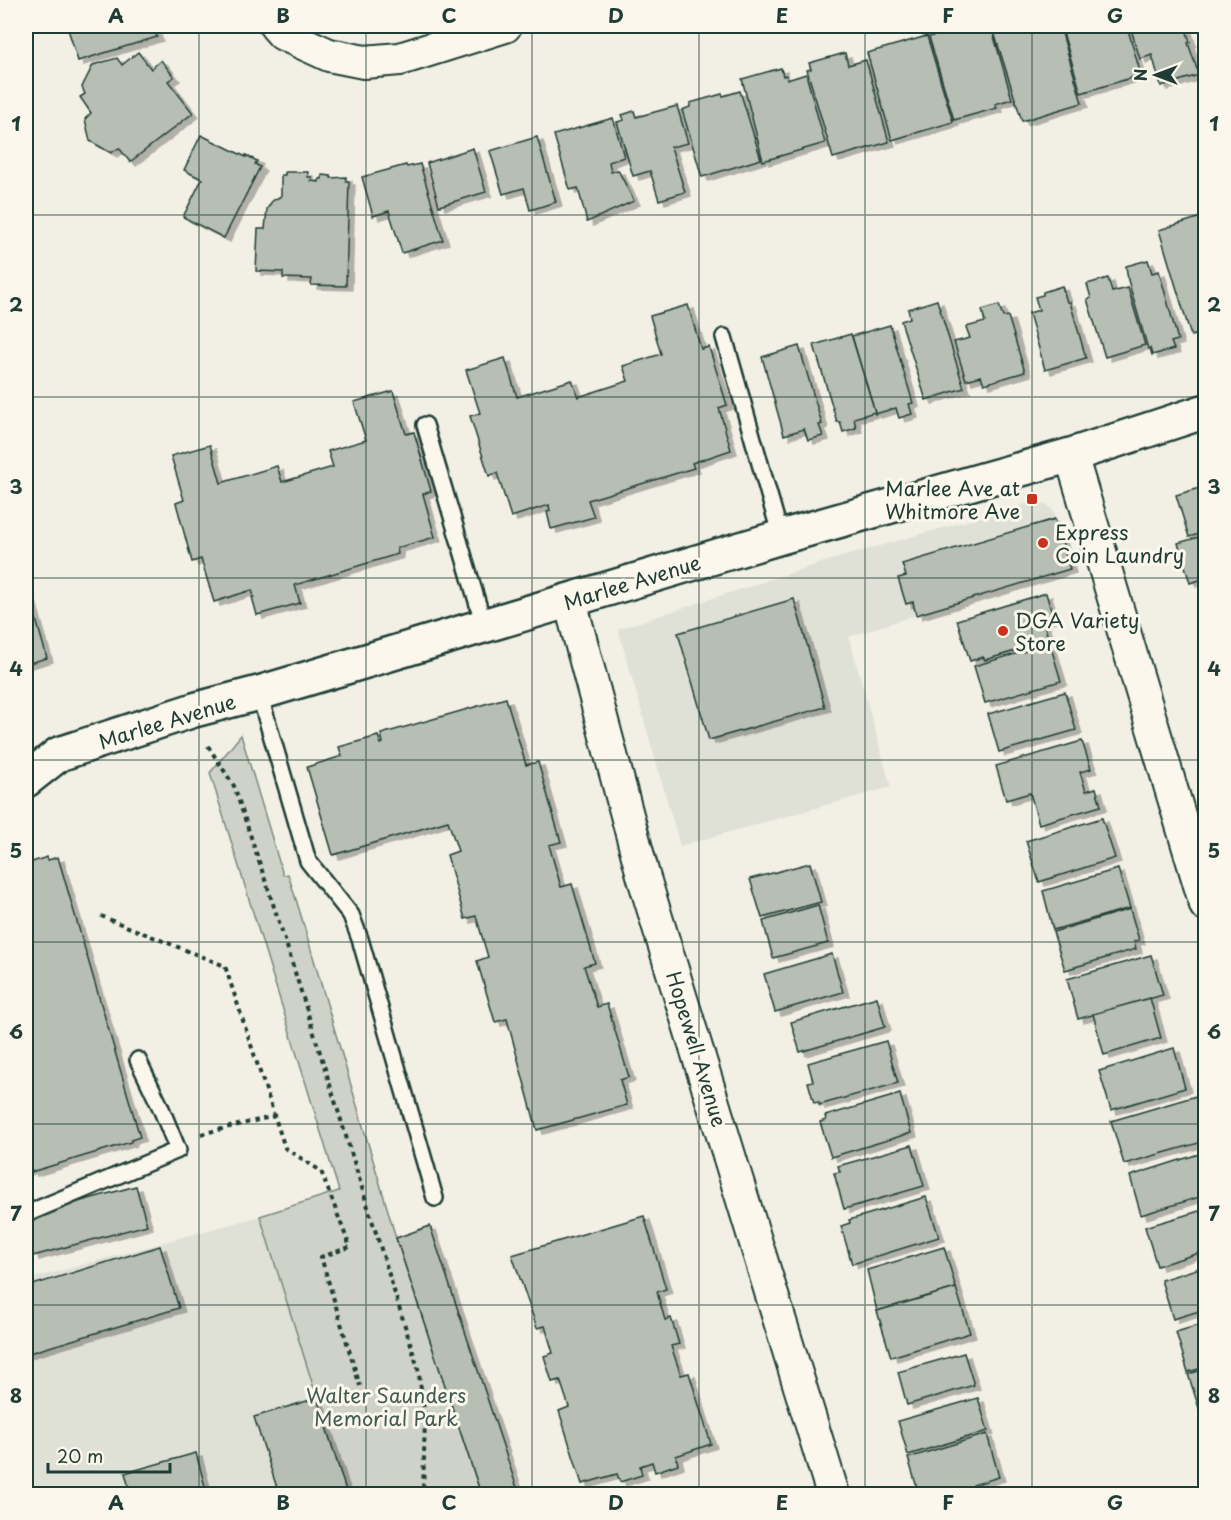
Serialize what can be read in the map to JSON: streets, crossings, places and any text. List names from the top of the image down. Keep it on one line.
{"streets":{"street":["Marlee Avenue","Hopewell Avenue"]},"crossings":[["Marlee Avenue","Hopewell Avenue"]],"parks":["Walter Saunders Memorial Park"],"places":{"transit":["Marlee Ave at Whitmore Ave"],"other":["Express Coin Laundry","DGA Variety Store"]},"scale_bar":"20 m","north":"left","grid":{"columns":["A","B","C","D","E","F","G"],"rows":["1","2","3","4","5","6","7","8"]}}
